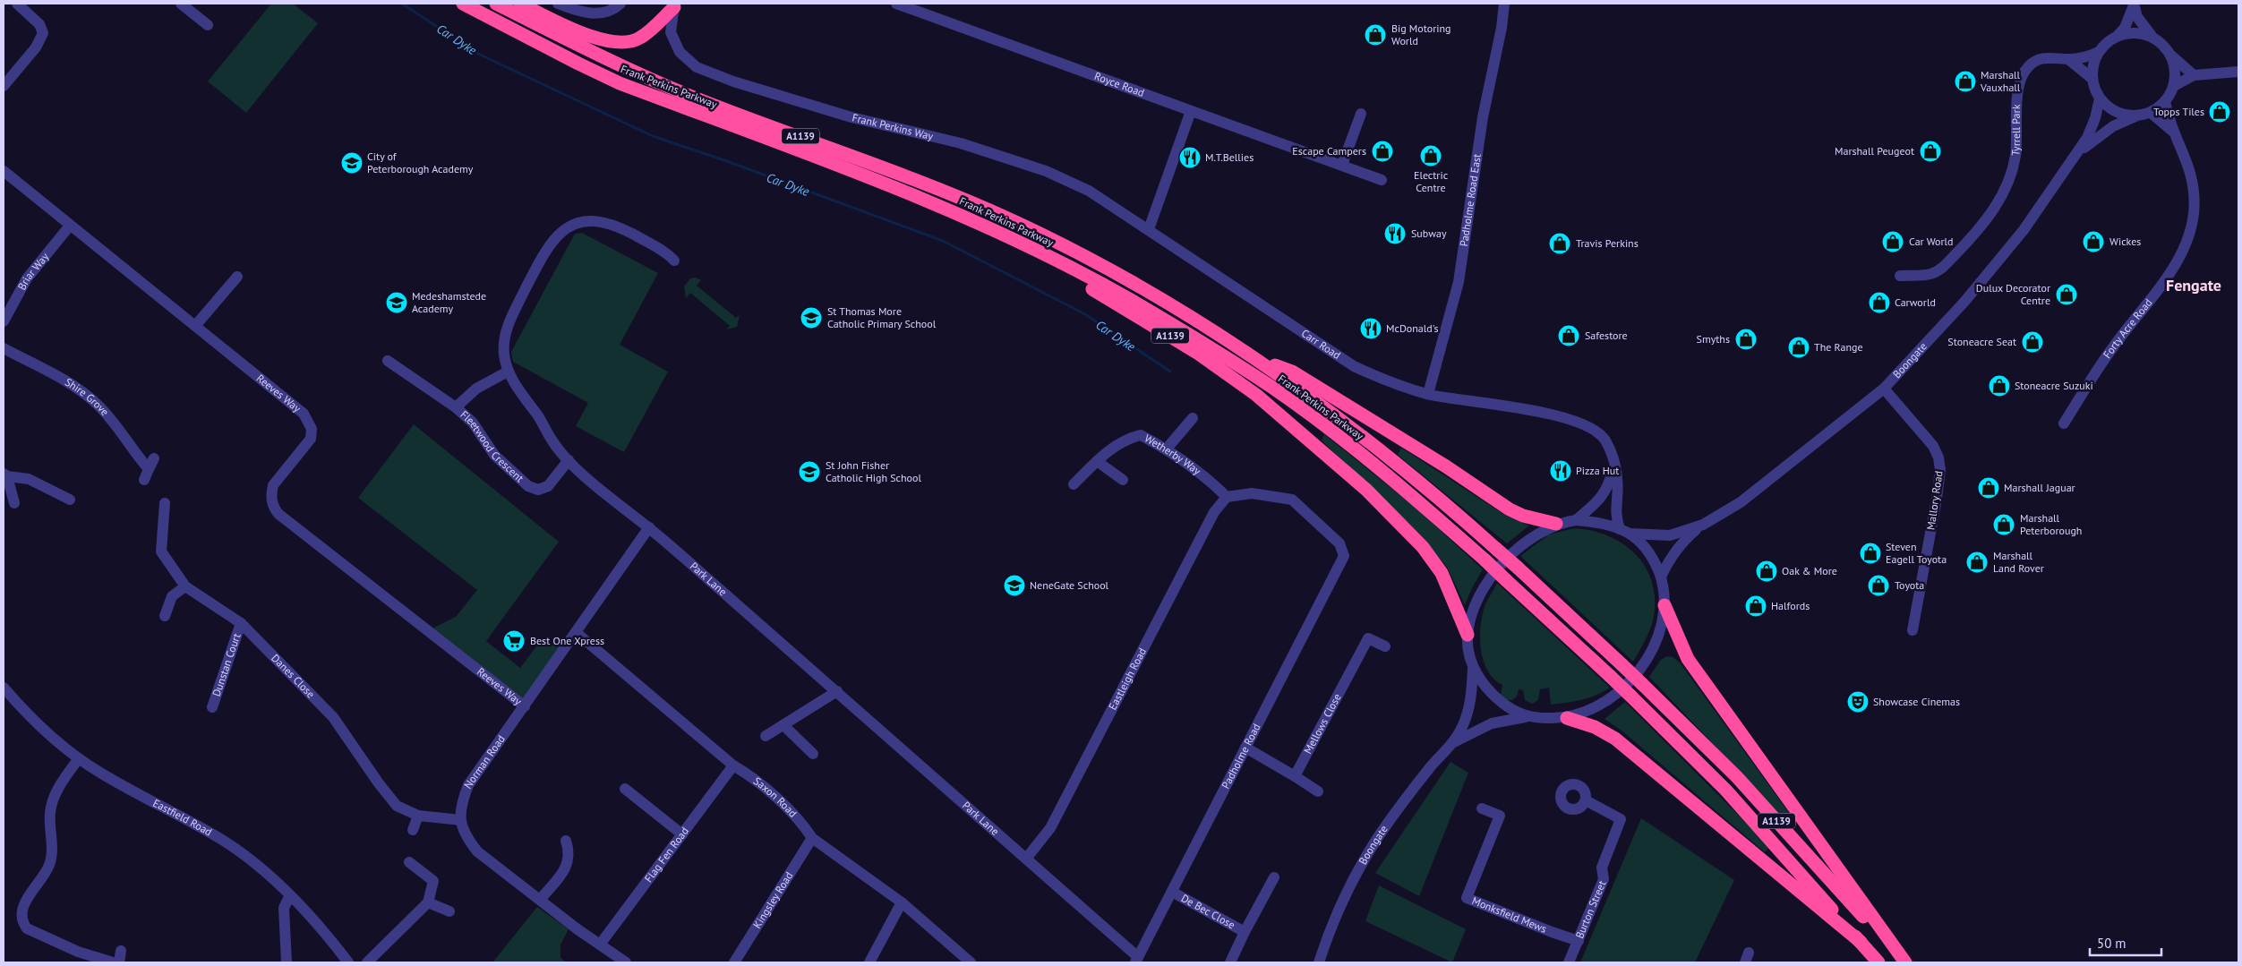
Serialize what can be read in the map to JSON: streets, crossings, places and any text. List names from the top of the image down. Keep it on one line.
{"streets":{"highway":["Frank Perkins Parkway","A1139"],"street":["Royce Road","Frank Perkins Way","Tyrrell Park","Padholme Road East","Briar Way","Forty Acre Road","Carr Road","Boongate","Reeves Way","Shire Grove","Fleetwood Crescent","Wetherby Way","Mallory Road","Park Lane","Dunstan Court","Danes Close","Eastleigh Road","Mellows Close","Padholme Road","Norman Road","Saxon Road","Eastfield Road","Flag Fen Road","Kingsley Road","Burton Street","De Bec Close","Monksfield Mews"]},"crossings":[["Frank Perkins Parkway","A1139"],["Frank Perkins Way","Carr Road"],["Tyrrell Park","Forty Acre Road"],["Tyrrell Park","Boongate"],["Padholme Road East","Carr Road"],["Briar Way","Reeves Way"],["Forty Acre Road","Boongate"],["Carr Road","Boongate"],["Boongate","Mallory Road"],["Reeves Way","Norman Road"],["Fleetwood Crescent","Park Lane"],["Wetherby Way","Eastleigh Road"],["Wetherby Way","Padholme Road"],["Park Lane","Eastleigh Road"],["Park Lane","Padholme Road"],["Park Lane","Norman Road"],["Dunstan Court","Danes Close"],["Danes Close","Norman Road"],["Eastleigh Road","Padholme Road"],["Padholme Road","De Bec Close"],["Norman Road","Saxon Road"],["Norman Road","Flag Fen Road"],["Saxon Road","Flag Fen Road"],["Saxon Road","Kingsley Road"],["Burton Street","Monksfield Mews"]],"districts":["Fengate"],"water":["Car Dyke"],"places":{"shop":["Big Motoring World","Marshall Vauxhall","Topps Tiles","Escape Campers","Marshall Peugeot","Electric Centre","Car World","Wickes","Travis Perkins","Dulux Decorator Centre","Carworld","Safestore","Smyths","Stoneacre Seat","The Range","Stoneacre Suzuki","Marshall Jaguar","Marshall Peterborough","Steven Eagell Toyota","Marshall Land Rover","Oak & More","Toyota","Halfords"],"restaurant":["M.T.Bellies","Subway","McDonald's","Pizza Hut"],"school or university":["City of Peterborough Academy","Medeshamstede Academy","St Thomas More Catholic Primary School","St John Fisher Catholic High School","NeneGate School"],"supermarket":["Best One Xpress"],"theatre":["Showcase Cinemas"]},"scale_bar":"50 m"}
